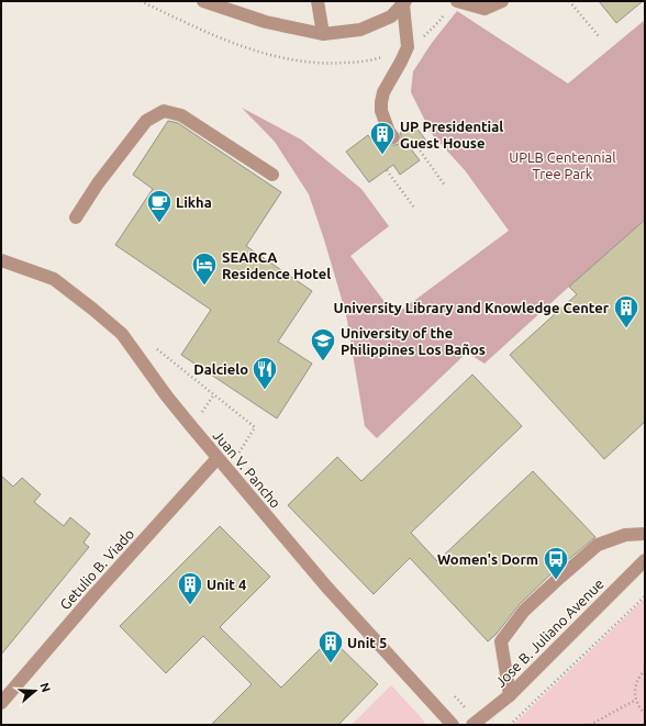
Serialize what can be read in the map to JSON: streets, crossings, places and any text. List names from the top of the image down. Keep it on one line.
{"streets":{"street":["Juan V. Pancho","Getulio B. Viado","Jose B. Juliano Avenue"]},"crossings":[["Juan V. Pancho","Getulio B. Viado"]],"parks":["UPLB Centennial Tree Park"],"places":{"building":["UP Presidential Guest House","University Library and Knowledge Center","Unit 4","Unit 5"],"cafe":["Likha"],"hotel":["SEARCA Residence Hotel"],"school or university":["University of the Philippines Los Baños"],"restaurant":["Dalcielo"],"bus stop":["Women's Dorm"]},"north":"right"}
